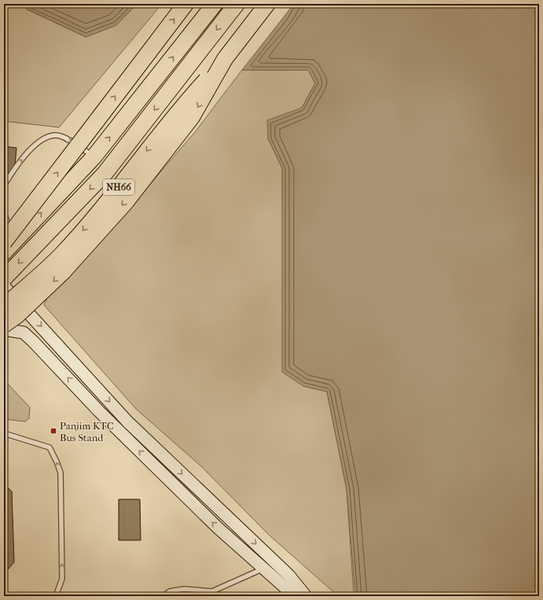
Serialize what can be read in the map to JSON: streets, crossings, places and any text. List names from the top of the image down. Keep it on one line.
{"streets":{"highway":["NH66"]},"places":{"transit":["Panjim KTC Bus Stand"]}}
